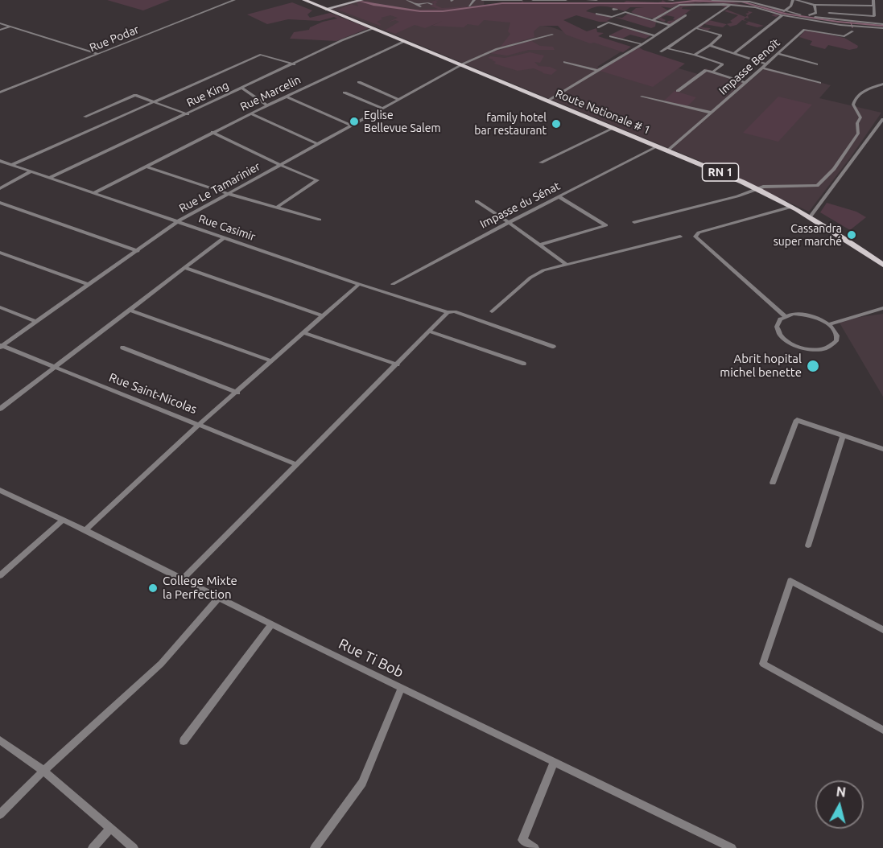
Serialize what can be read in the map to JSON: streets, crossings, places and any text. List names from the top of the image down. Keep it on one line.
{"streets":{"main road":["Route Nationale # 1","RN 1"],"street":["Rue Podar","Impasse Benoît","Rue Marcelin","Rue King","Rue Le Tamarinier","Impasse du Sénat","Rue Casimir","Rue Saint-Nicolas","Rue Ti Bob"]},"crossings":[["Impasse Benoît","Route Nationale # 1"],["Rue Marcelin","Route Nationale # 1"],["Rue Marcelin","Rue Casimir"],["Rue King","Route Nationale # 1"],["Rue King","Rue Casimir"],["Route Nationale # 1","Rue Le Tamarinier"],["Route Nationale # 1","Impasse du Sénat"],["Rue Le Tamarinier","Rue Casimir"],["Rue Le Tamarinier","Rue Saint-Nicolas"]],"places":["Eglise Bellevue Salem","family hotel bar restaurant","Cassandra super marché","Abrit hopital michel benette","College Mixte la Perfection"],"north":"top"}
